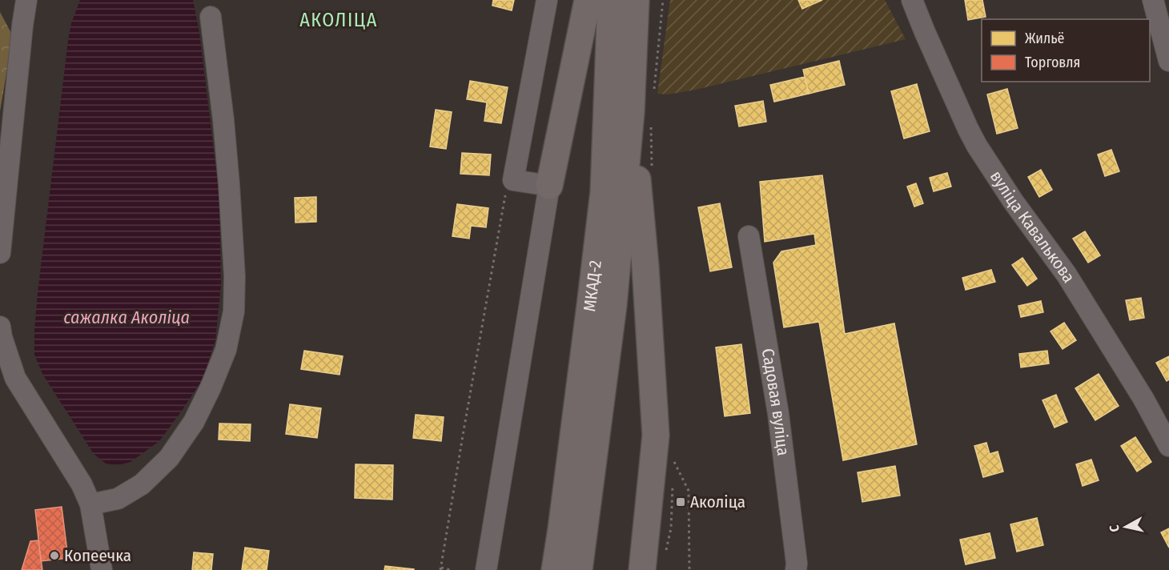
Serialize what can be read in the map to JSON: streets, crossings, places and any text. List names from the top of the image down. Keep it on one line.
{"streets":{"highway":["МКАД-2"],"street":["вуліца Кавалькова","Садовая вуліца"]},"districts":["АКОЛІЦА"],"water":["сажалка Аколіца"],"places":{"transit":["Аколіца"],"other":["Копеечка"]},"legend":["Жильё","Торговля"],"north":"left"}
